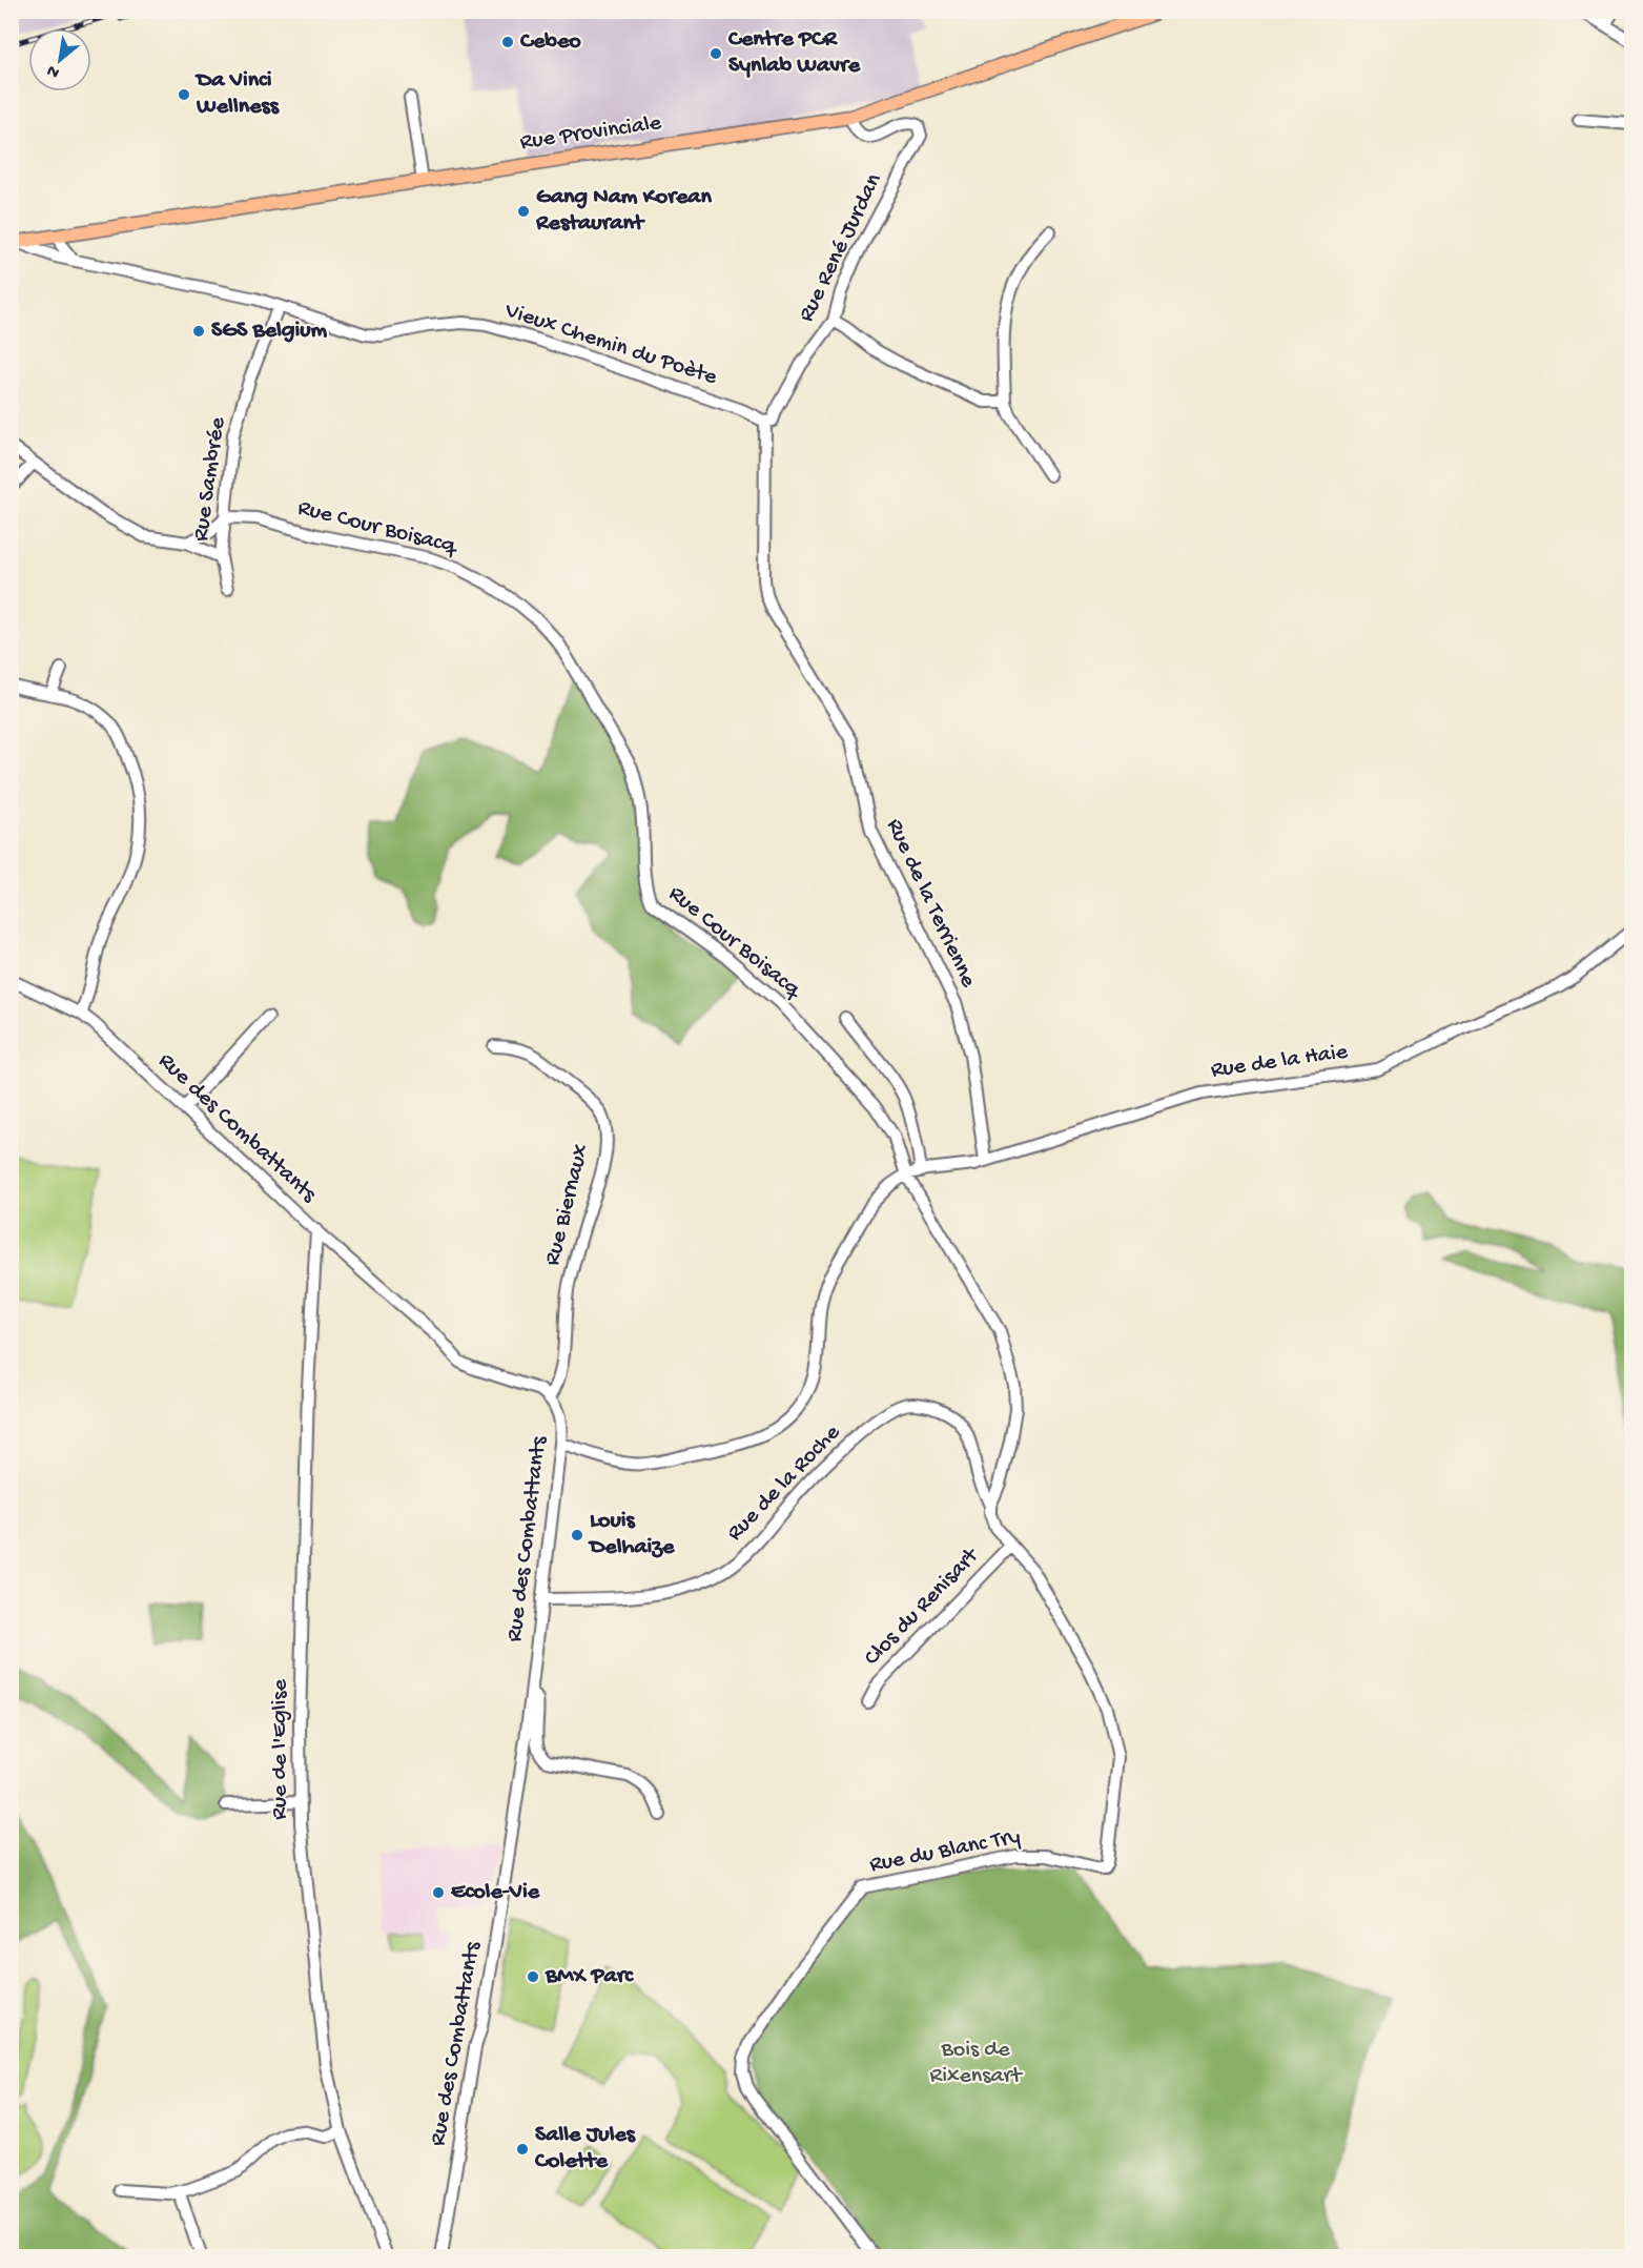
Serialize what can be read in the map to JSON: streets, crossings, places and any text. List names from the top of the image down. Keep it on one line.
{"streets":{"main road":["Rue Provinciale"],"street":["Rue René Jurdan","Vieux Chemin du Poète","Rue Sambrée","Rue Cour Boisacq","Rue de la Terrienne","Rue de la Haie","Rue des Combattants","Rue Biernaux","Rue de la Roche","Clos du Renisart","Rue de l'Eglise","Rue du Blanc Try"]},"crossings":[["Rue Provinciale","Rue René Jurdan"],["Rue René Jurdan","Vieux Chemin du Poète"],["Rue René Jurdan","Rue de la Terrienne"],["Vieux Chemin du Poète","Rue Sambrée"],["Vieux Chemin du Poète","Rue de la Terrienne"],["Rue Sambrée","Rue Cour Boisacq"],["Rue Cour Boisacq","Rue de la Haie"],["Rue Cour Boisacq","Rue de la Roche"],["Rue de la Terrienne","Rue de la Haie"],["Rue des Combattants","Rue Biernaux"],["Rue des Combattants","Rue de la Roche"],["Rue des Combattants","Rue de l'Eglise"],["Rue de la Roche","Clos du Renisart"],["Rue de la Roche","Rue du Blanc Try"]],"parks":["Bois de Rixensart"],"places":["Cebeo","Centre PCR Synlab Wavre","Da Vinci Wellness","Gang Nam Korean Restaurant","SGS Belgium","Louis Delhaize","Ecole-Vie","BMX Parc","Salle Jules Colette"],"north":"bottom left"}
